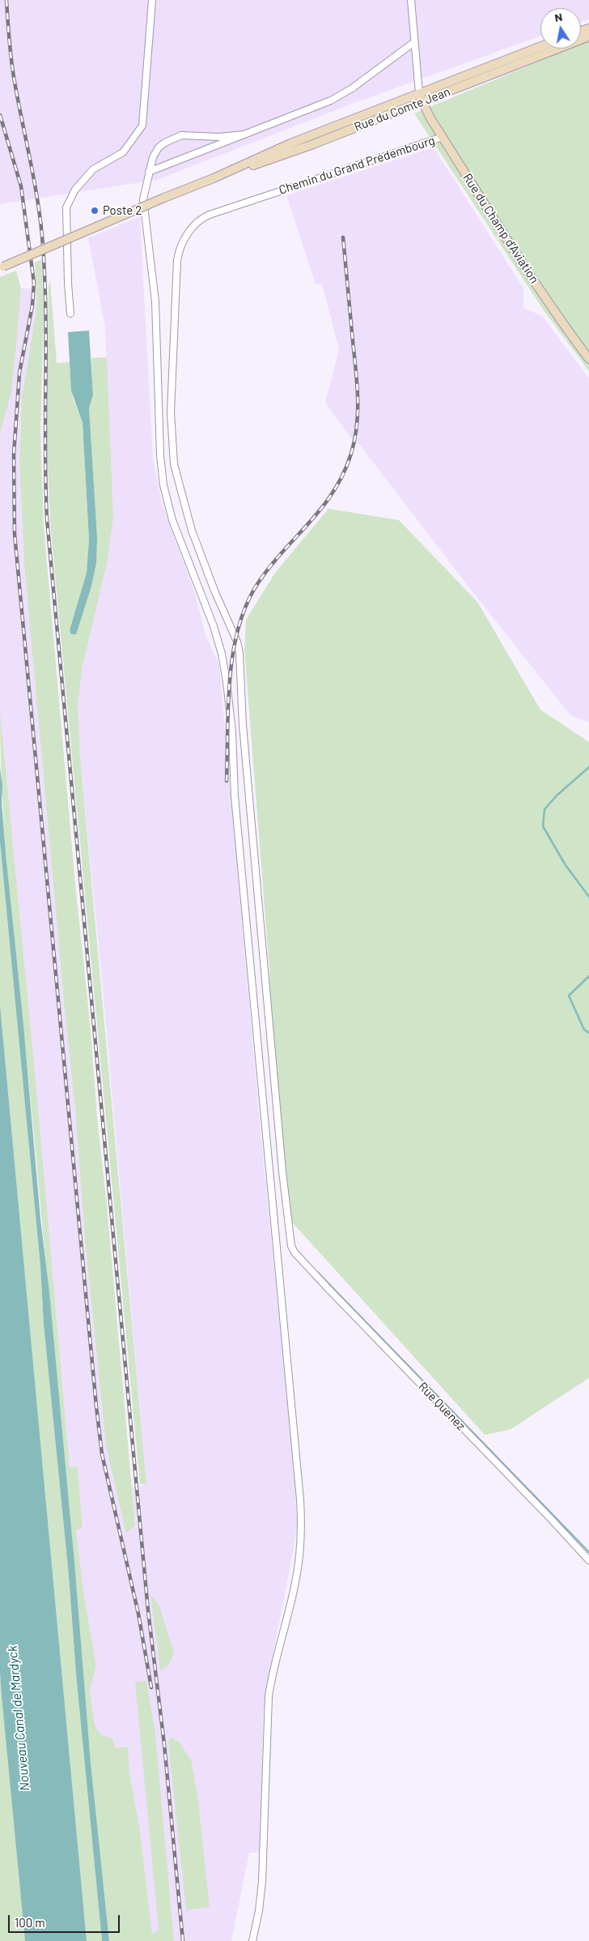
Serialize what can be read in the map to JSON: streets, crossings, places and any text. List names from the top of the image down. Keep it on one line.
{"streets":{"main road":["Rue du Comte Jean","Rue du Champ d'Aviation"],"street":["Chemin du Grand Prédembourg","Rue Quenez"]},"crossings":[["Rue du Comte Jean","Rue du Champ d'Aviation"],["Chemin du Grand Prédembourg","Rue du Champ d'Aviation"],["Chemin du Grand Prédembourg","Rue Quenez"]],"water":["Nouveau Canal de Mardyck"],"places":["Poste 2"],"scale_bar":"100 m","north":"top"}
